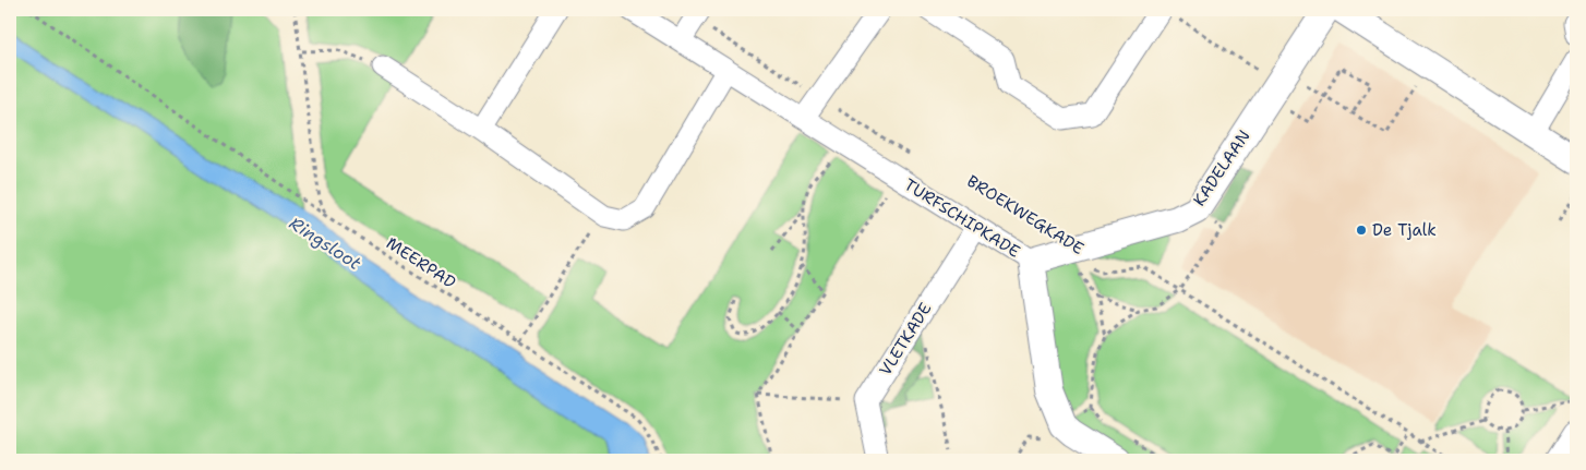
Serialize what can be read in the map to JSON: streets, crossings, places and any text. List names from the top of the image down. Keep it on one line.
{"streets":{"street":["KADELAAN","TURFSCHIPKADE","VLETKADE"],"path":["BROEKWEGKADE","MEERPAD"]},"crossings":[["KADELAAN","BROEKWEGKADE"],["KADELAAN","TURFSCHIPKADE"],["TURFSCHIPKADE","VLETKADE"]],"water":["Ringsloot"],"places":["De Tjalk"]}
